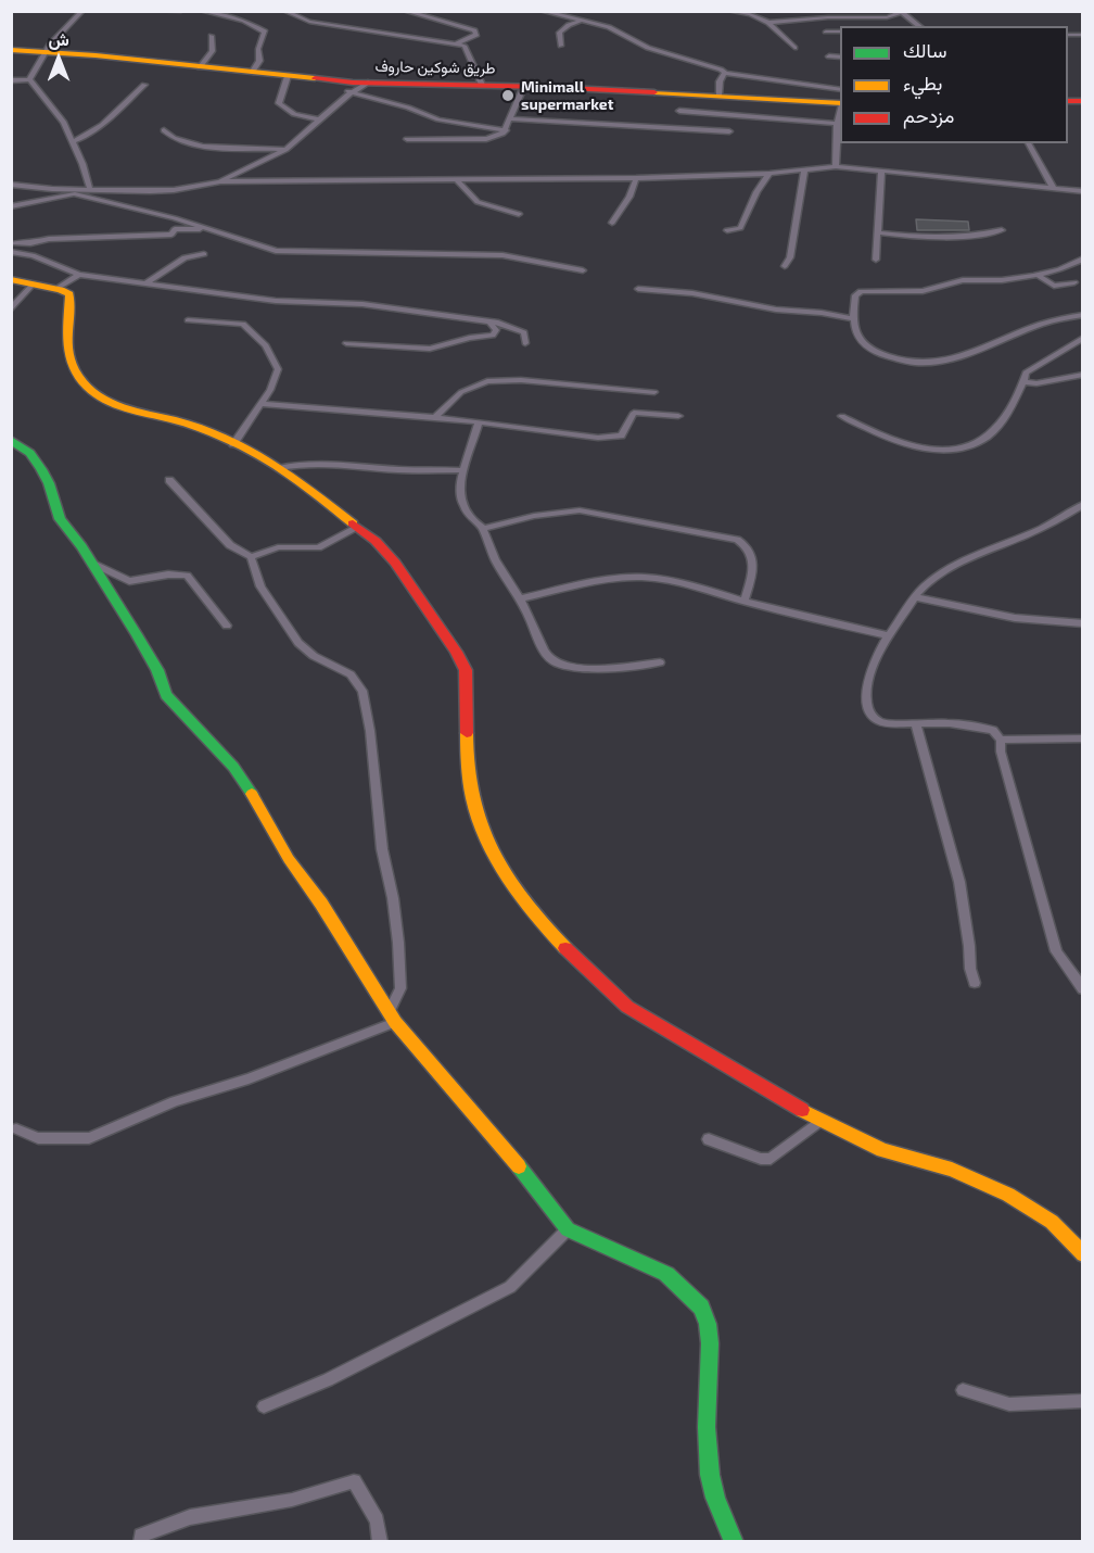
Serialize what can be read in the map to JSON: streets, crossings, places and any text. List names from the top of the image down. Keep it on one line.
{"streets":{"street":["طريق شوكين حاروف"]},"places":["Minimall supermarket"],"legend":["سالك","بطيء","مزدحم"],"north":"top"}
